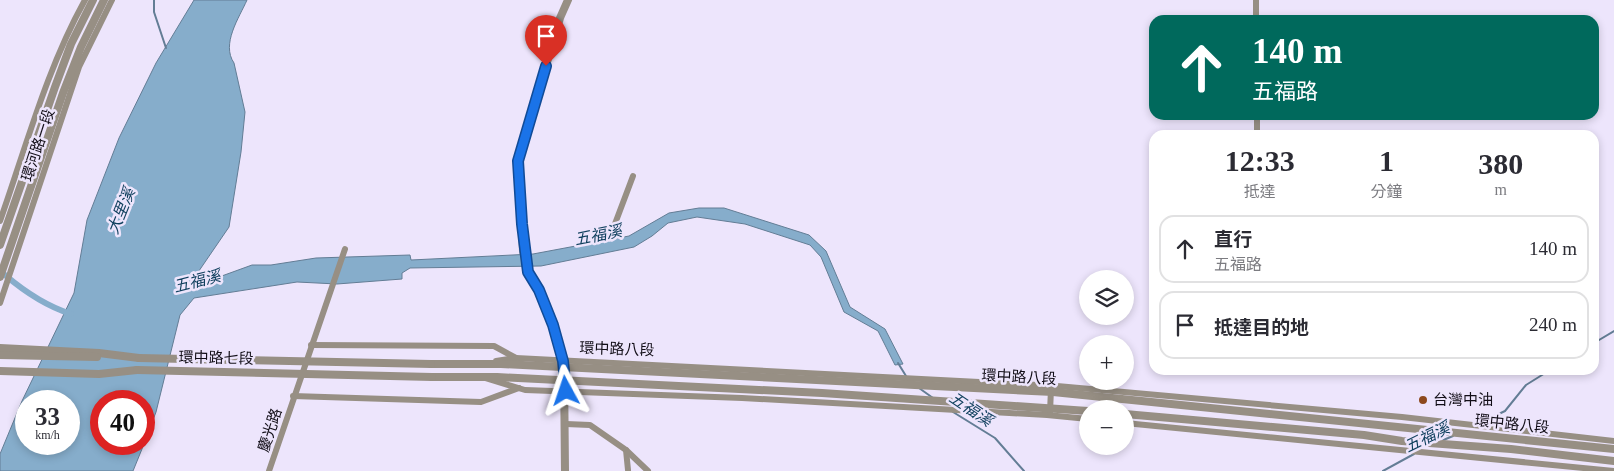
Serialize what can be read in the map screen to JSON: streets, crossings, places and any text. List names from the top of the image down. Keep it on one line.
{"streets":{"street":["環河路一段","環中路八段","環中路七段","慶光路"]},"crossings":[["環中路八段","環中路七段"],["環中路八段","慶光路"]],"water":["大里溪","五福溪"],"places":["台灣中油"],"page":{"turn":["140 m","五福路"],"eta":["12:33","抵達","1","分鐘","380","m"],"list":[{"name":"直行","note":"五福路","value":"140 m"},{"name":"抵達目的地","value":"240 m"}],"map_buttons":["+","−"],"speed":"33 km/h","limit":"40"}}
